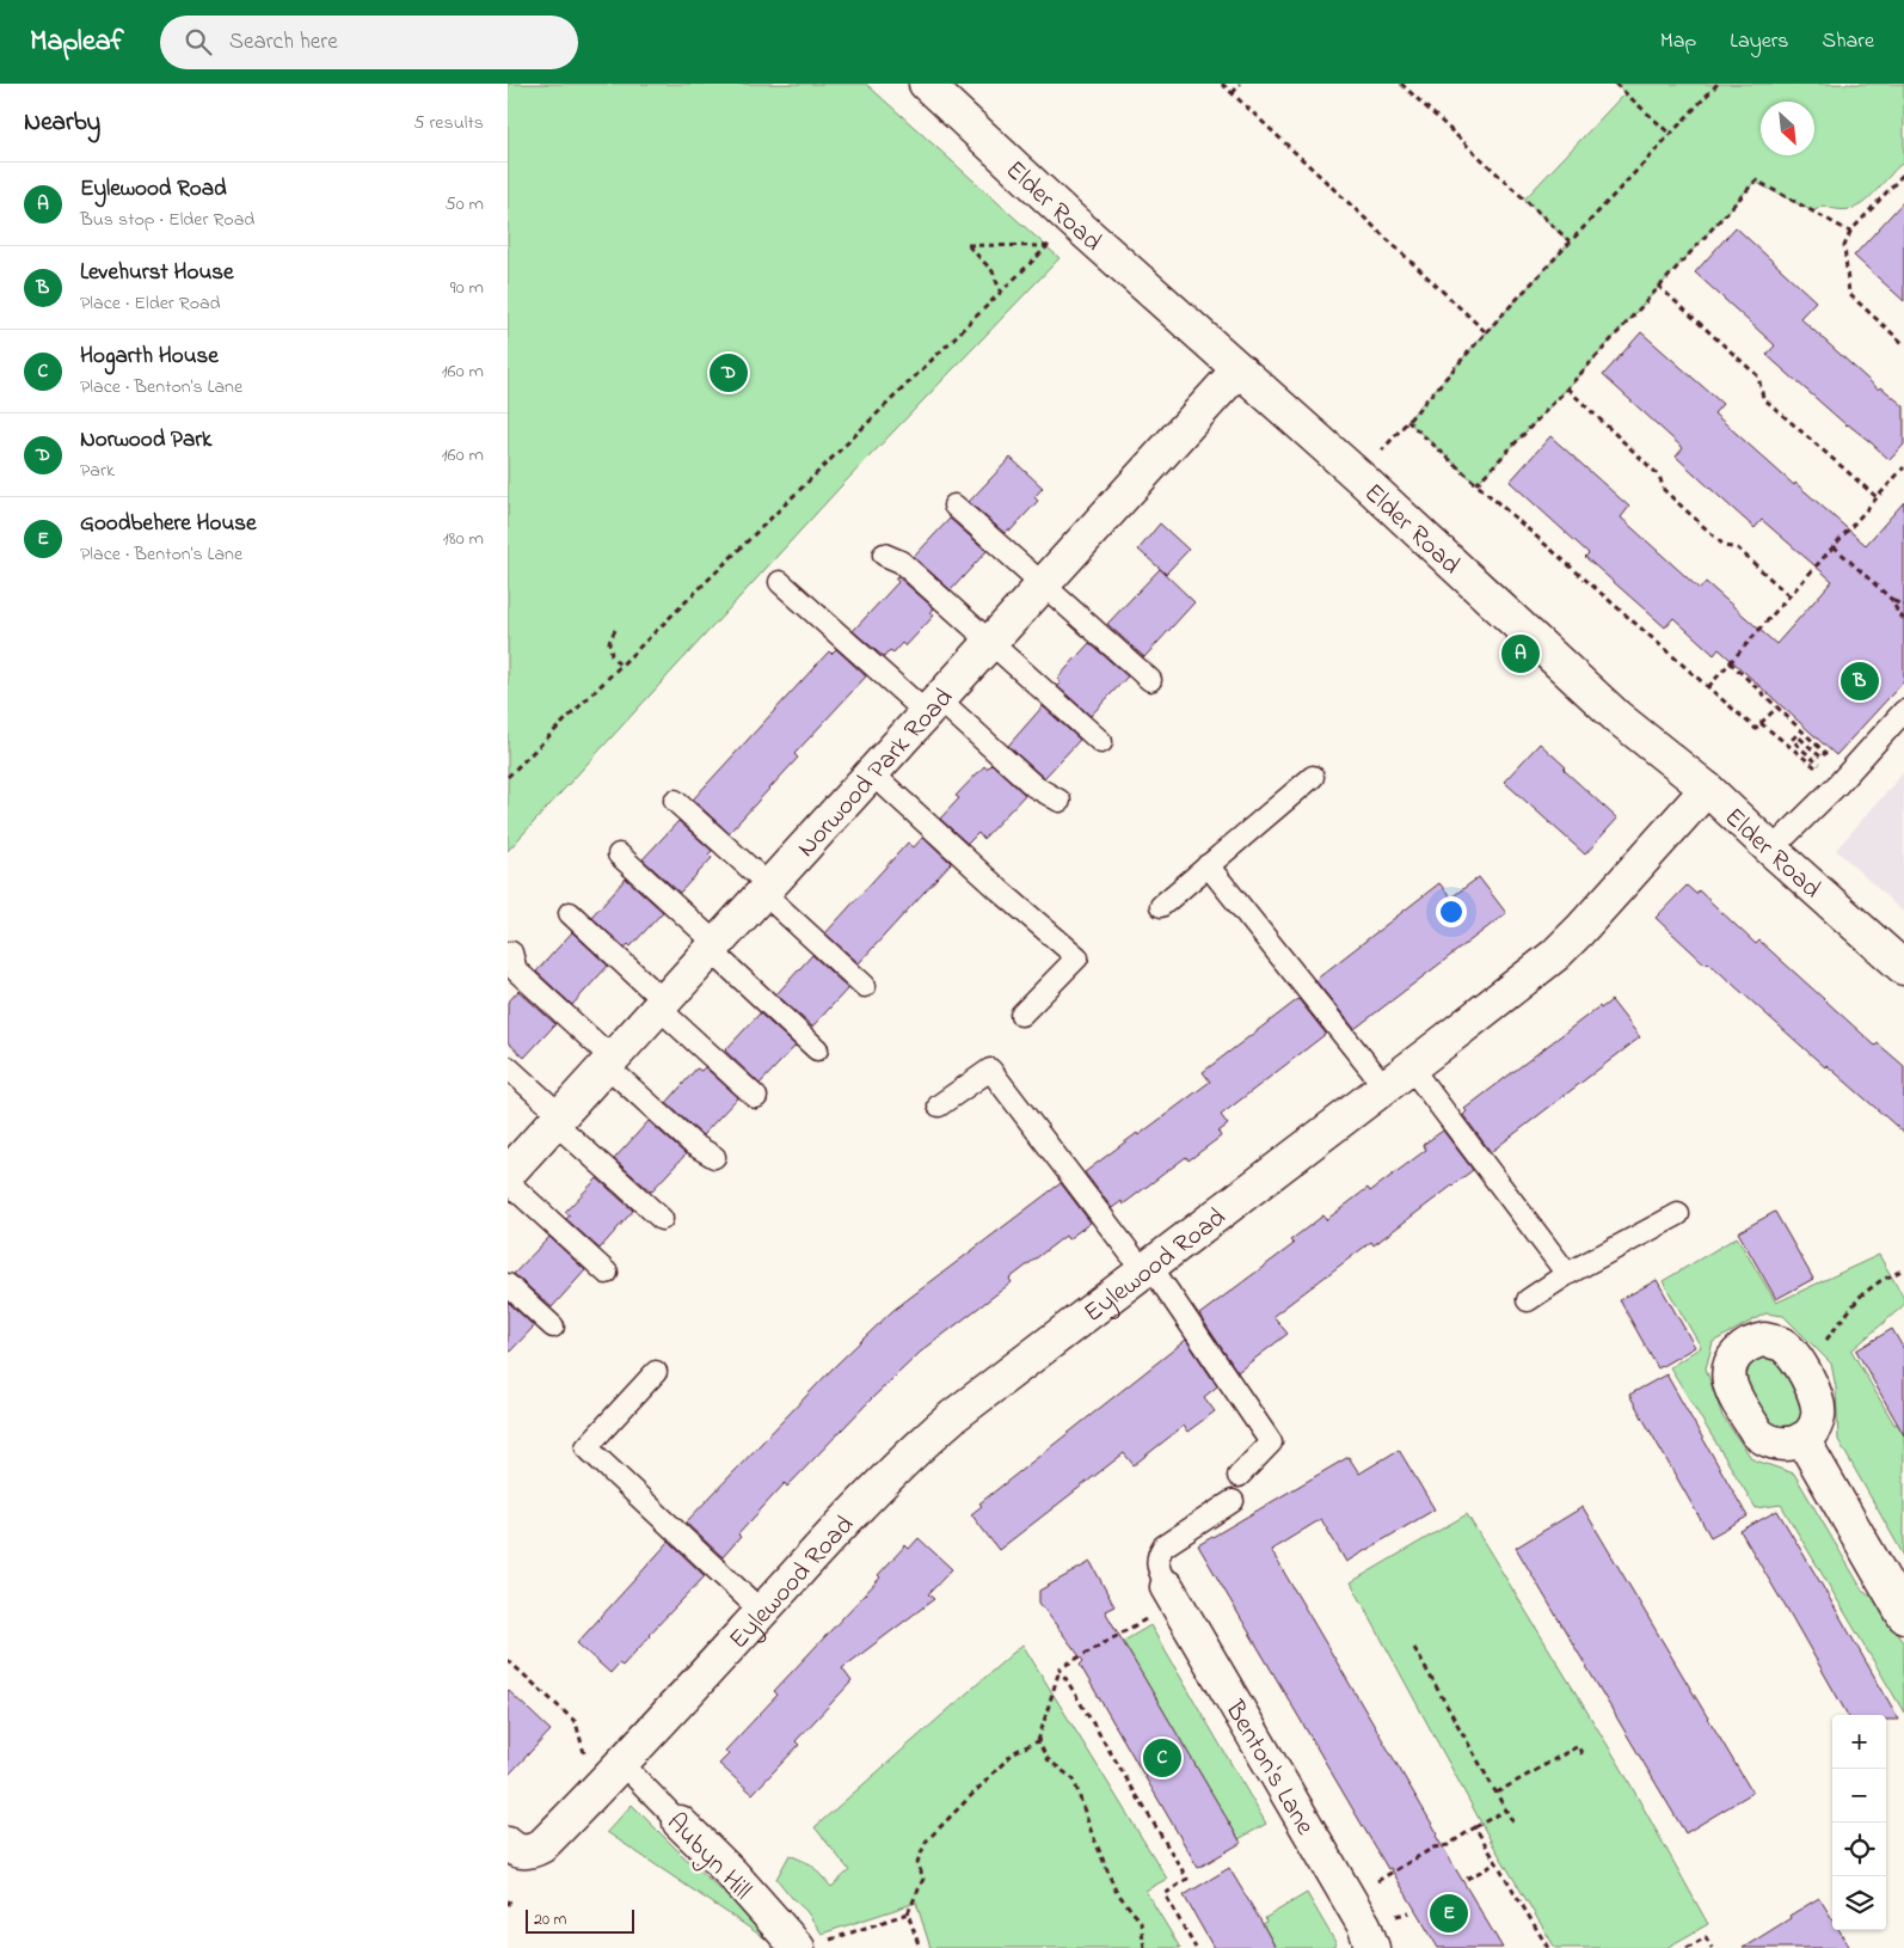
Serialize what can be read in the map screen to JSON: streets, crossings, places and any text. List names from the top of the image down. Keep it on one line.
{"streets":{"street":["Elder Road","Norwood Park Road","Eylewood Road","Benton's Lane","Aubyn Hill"]},"crossings":[["Elder Road","Norwood Park Road"],["Elder Road","Eylewood Road"],["Eylewood Road","Aubyn Hill"]],"scale_bar":"20 m","north":"bottom right","page":{"header":"Mapleaf","search":"Search here","nav":["Map","Layers","Share"],"heading":["Nearby","5 results"],"list":[{"mark":"A","name":"Eylewood Road","note":"Bus stop · Elder Road","value":"50 m"},{"mark":"B","name":"Levehurst House","note":"Place · Elder Road","value":"90 m"},{"mark":"C","name":"Hogarth House","note":"Place · Benton's Lane","value":"160 m"},{"mark":"D","name":"Norwood Park","note":"Park","value":"160 m"},{"mark":"E","name":"Goodbehere House","note":"Place · Benton's Lane","value":"180 m"}],"pins":["D","A","B","C","E"],"map_buttons":["+","−"],"scale":"20 m"}}
